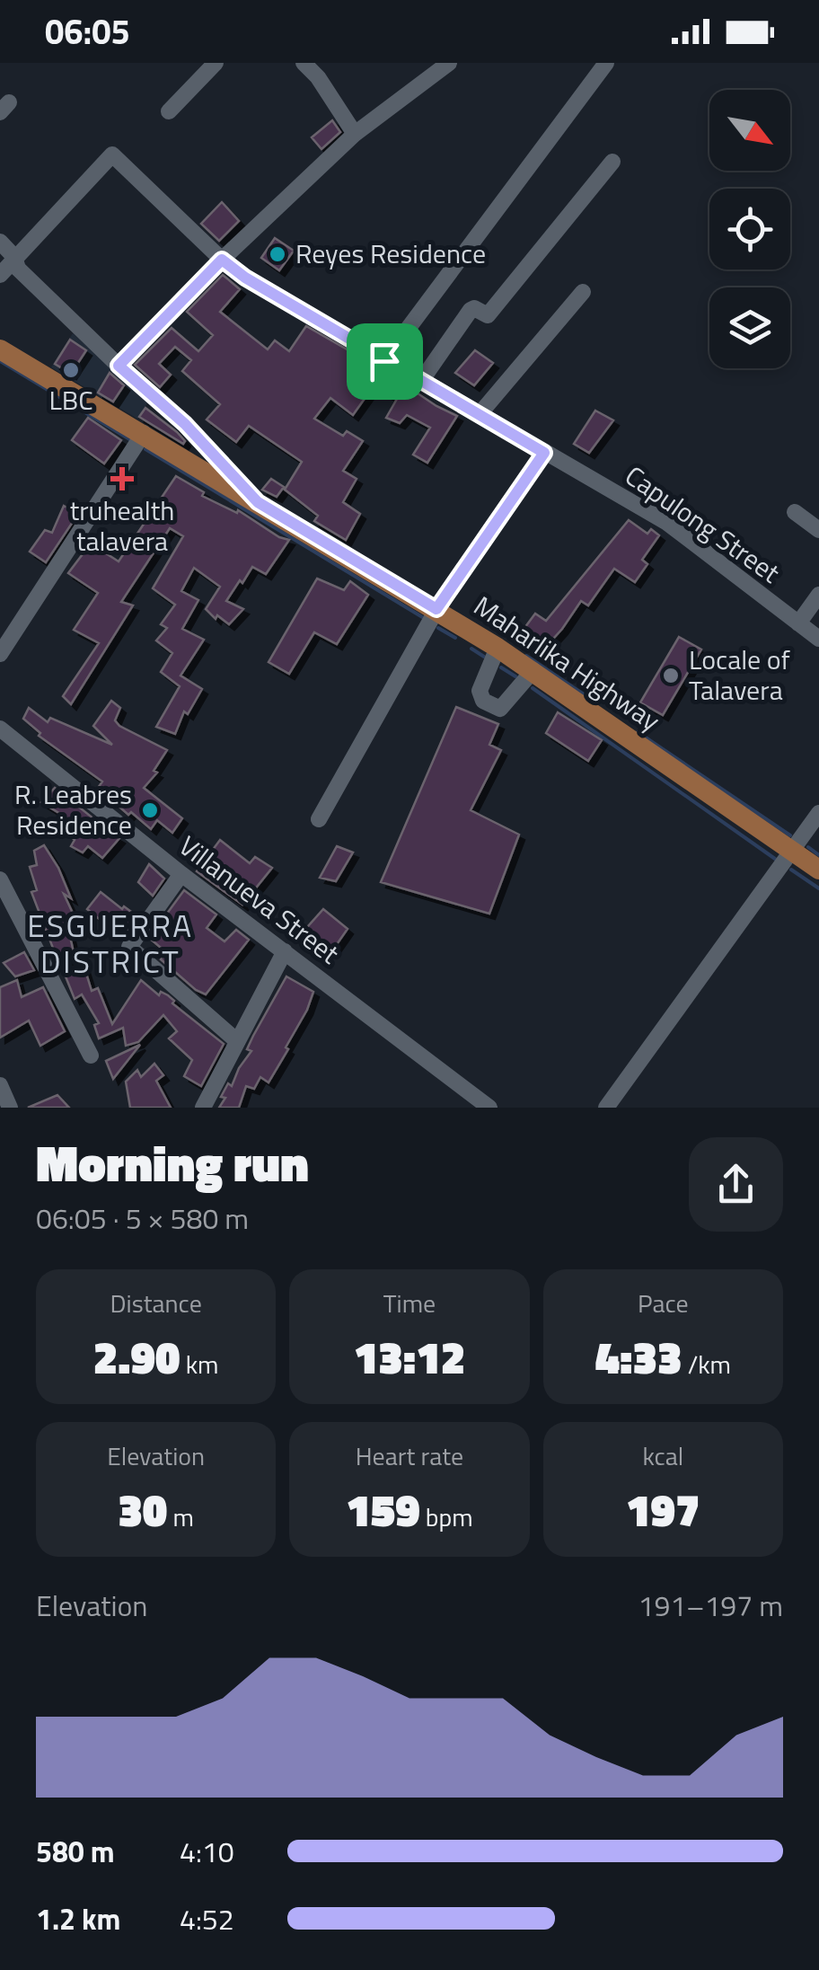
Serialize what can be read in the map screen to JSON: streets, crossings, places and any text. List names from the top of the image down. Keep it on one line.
{"streets":{"main road":["Maharlika Highway"],"street":["Capulong Street","Villanueva Street"]},"districts":["ESGUERRA DISTRICT"],"places":{"other":["Reyes Residence","LBC","Locale of Talavera","R. Leabres Residence"],"health":["truhealth talavera"]},"north":"bottom right","page":{"status":"06:05","heading":["Morning run","06:05 · 5 × 580 m"],"stats":[["Distance","2.90 km"],["Time","13:12"],["Pace","4:33 /km"],["Elevation","30 m"],["Heart rate","159 bpm"],["kcal","197"]],"chart":["Elevation","191–197 m"],"list":[{"name":"580 m","note":"4:10"},{"name":"1.2 km","note":"4:52"}]}}
